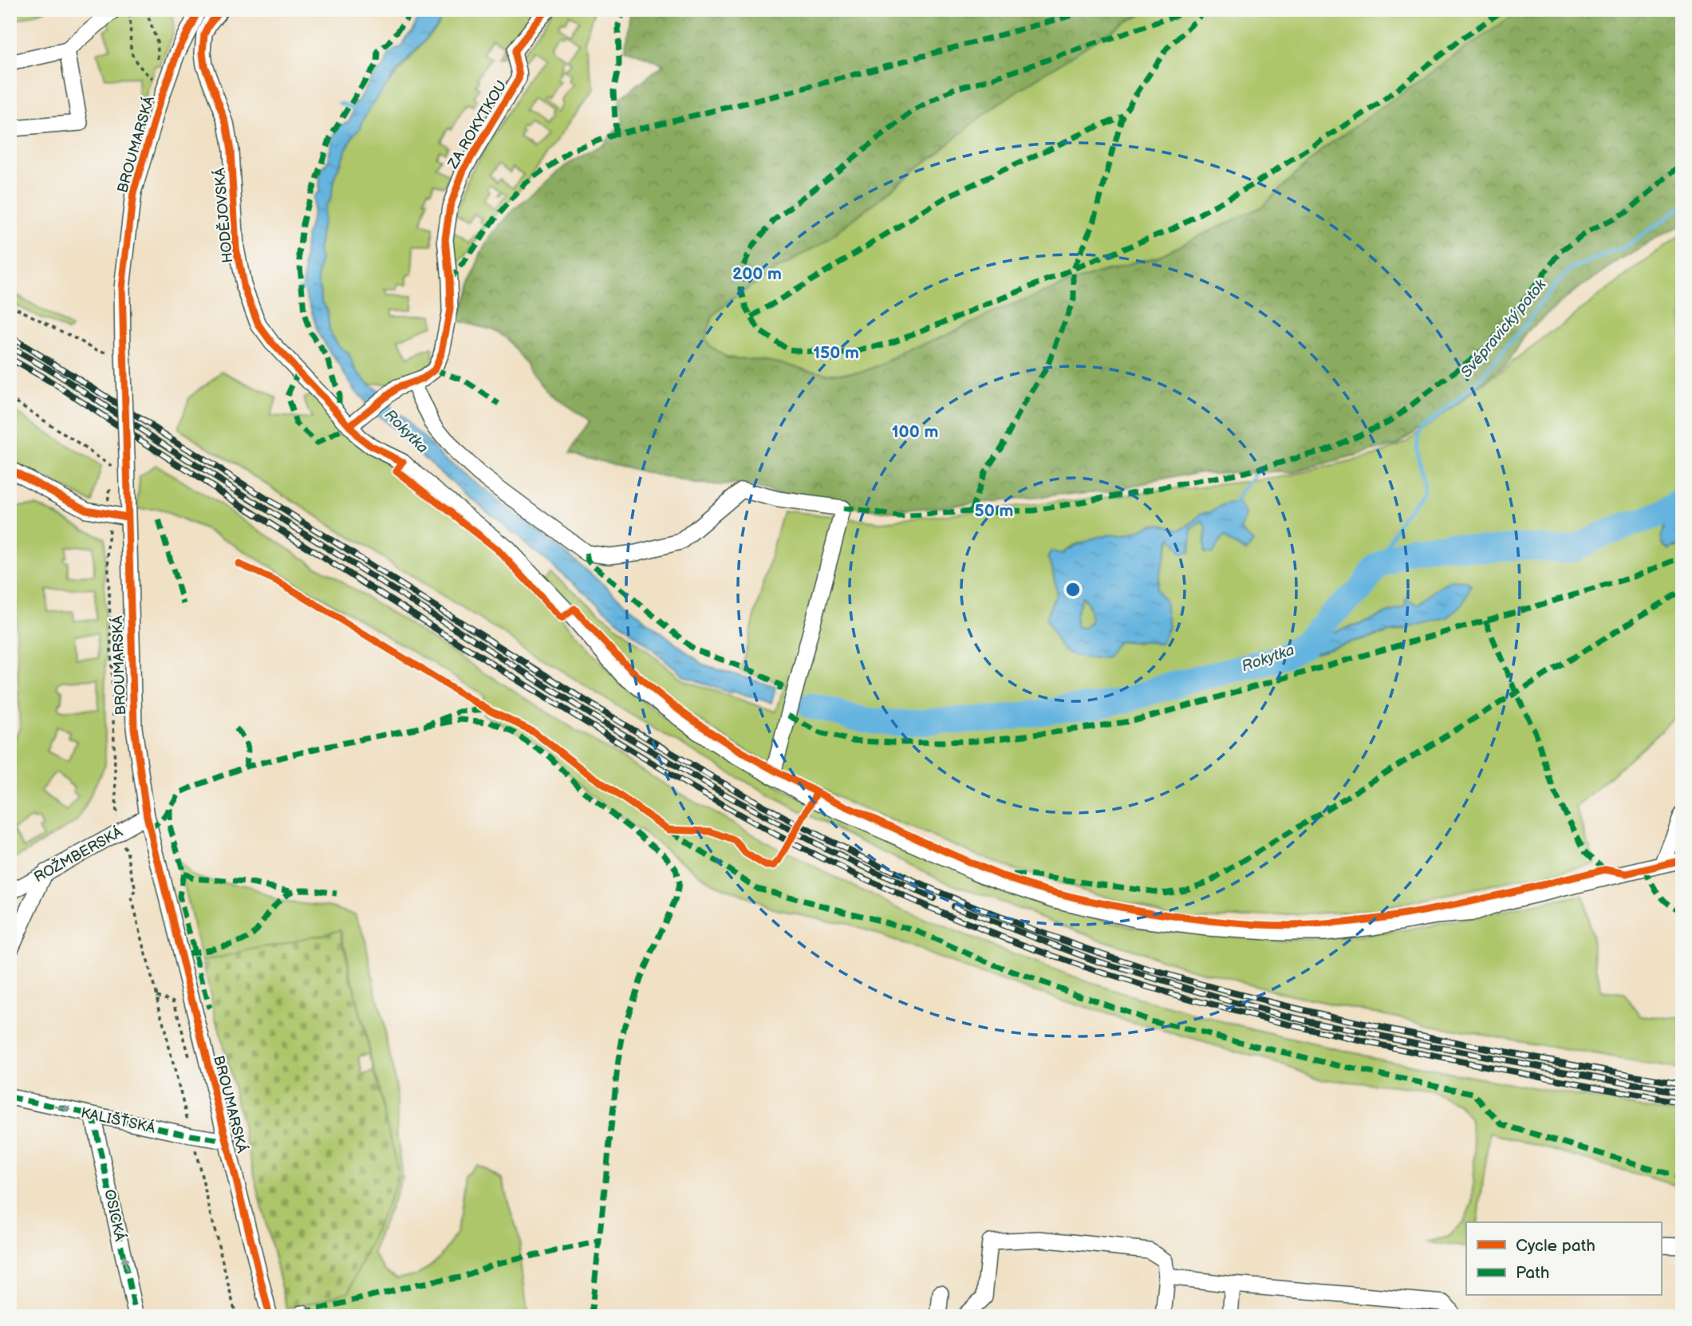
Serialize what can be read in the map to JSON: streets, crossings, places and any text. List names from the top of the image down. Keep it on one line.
{"streets":{"street":["ZA ROKYTKOU","BROUMARSKÁ","HODĚJOVSKÁ","ROŽMBERSKÁ","KALIŠŤSKÁ","OSICKÁ"]},"crossings":[["ZA ROKYTKOU","HODĚJOVSKÁ"],["BROUMARSKÁ","ROŽMBERSKÁ"],["BROUMARSKÁ","KALIŠŤSKÁ"],["KALIŠŤSKÁ","OSICKÁ"]],"one_way":["KALIŠŤSKÁ","OSICKÁ"],"water":["Svépravický potok","Rokytka"],"legend":["Cycle path","Path"],"rings":["200 m","150 m","100 m","50 m"]}
